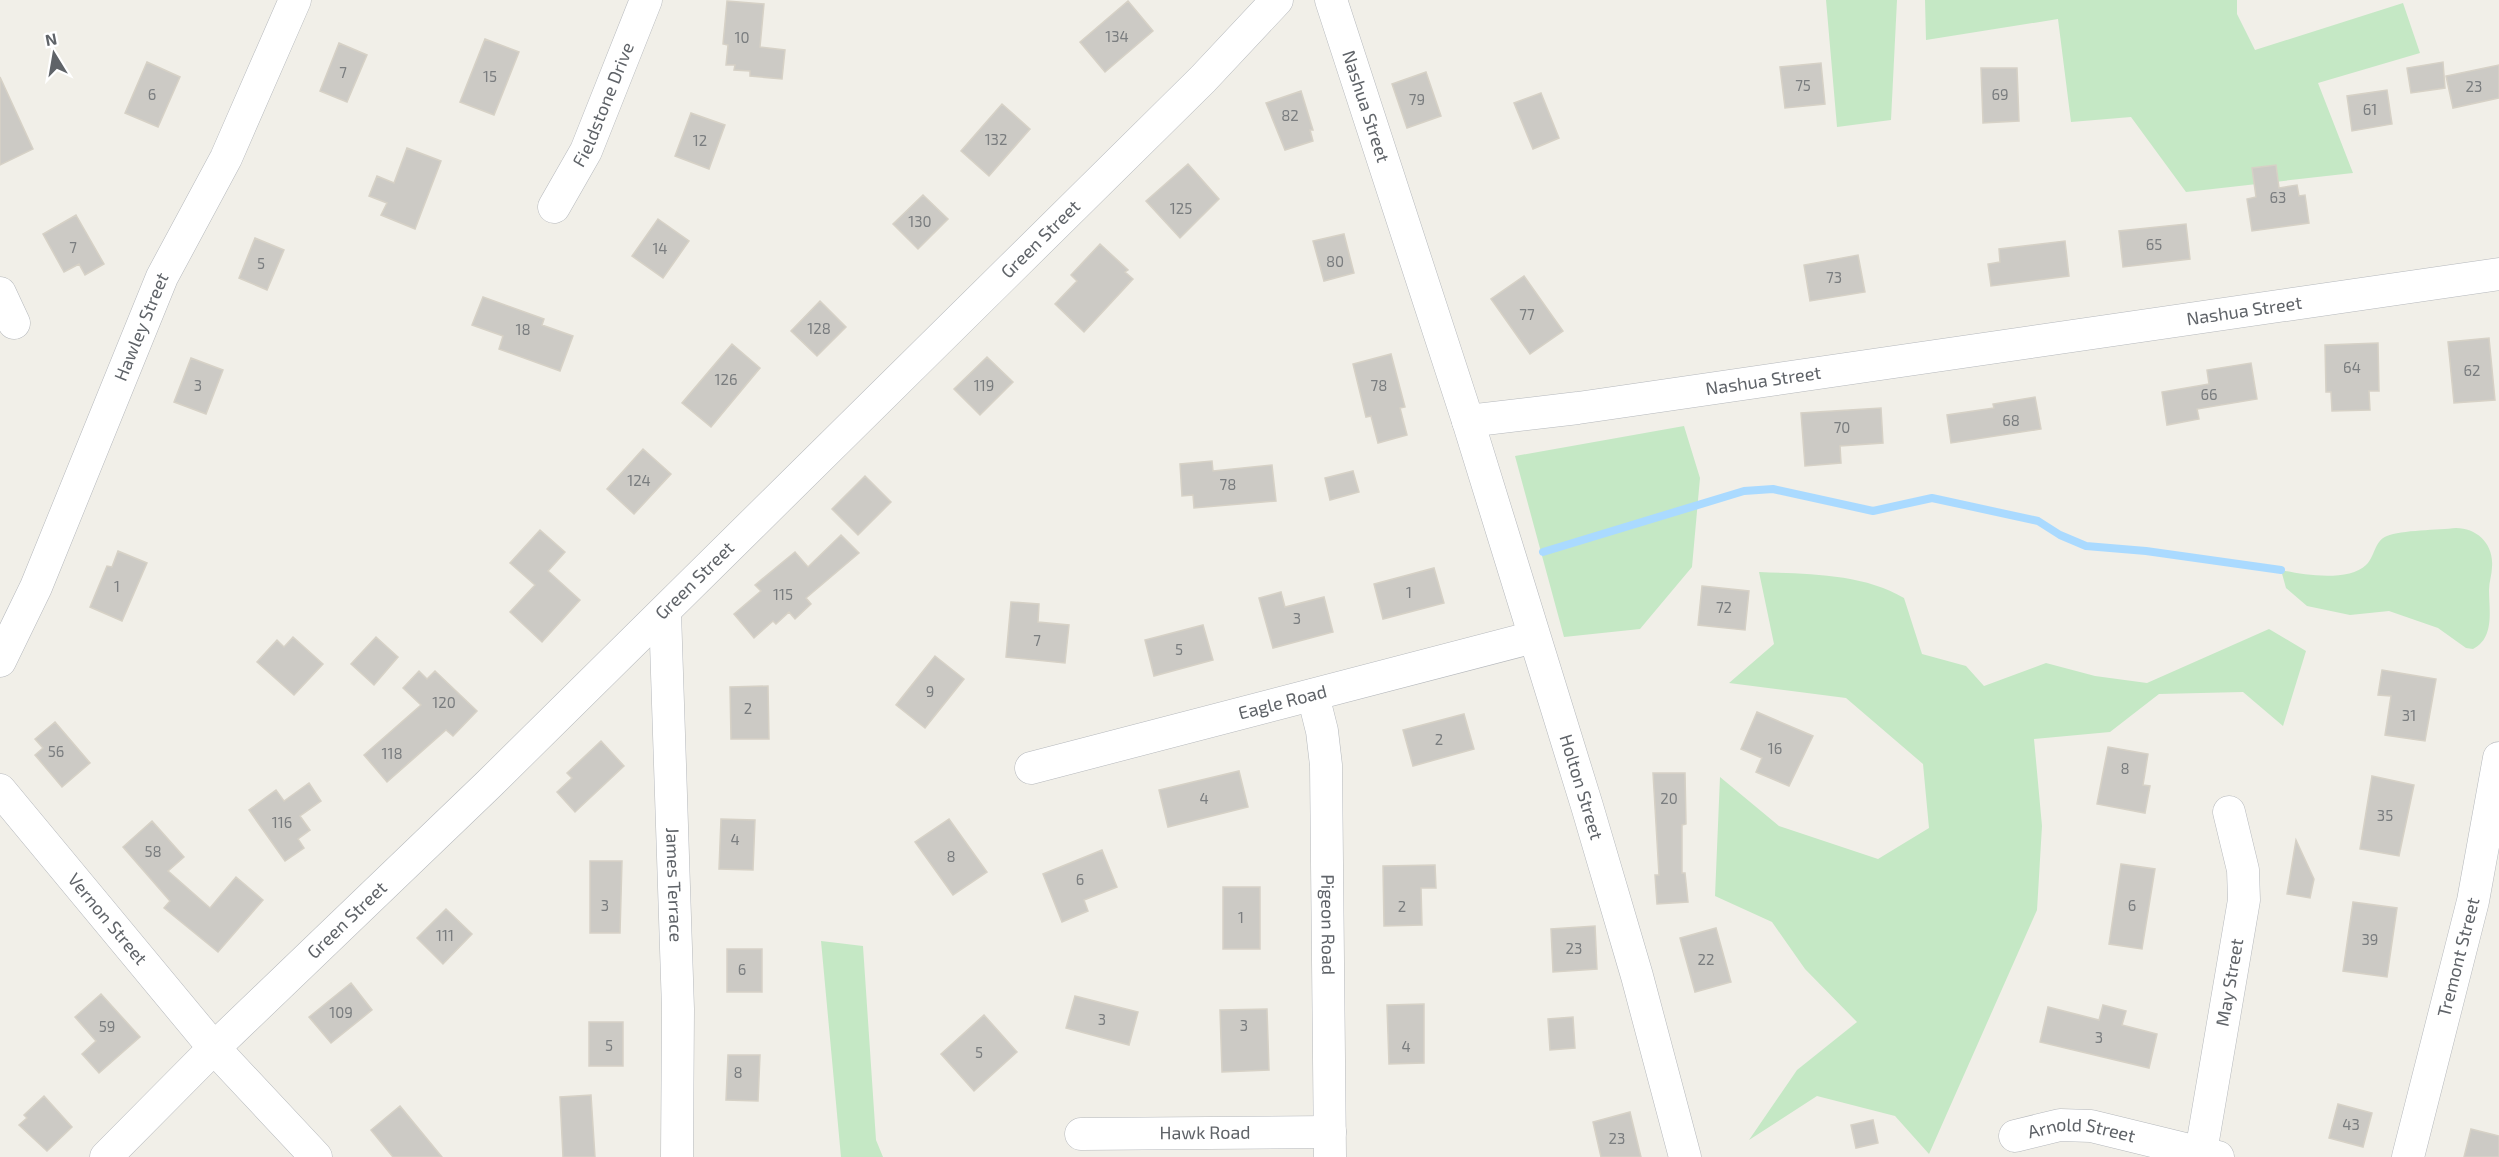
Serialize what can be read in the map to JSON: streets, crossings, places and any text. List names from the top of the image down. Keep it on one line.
{"streets":{"street":["Fieldstone Drive","Nashua Street","Green Street","Hawley Street","Eagle Road","Holton Street","James Terrace","Vernon Street","Pigeon Road","Tremont Street","May Street","Hawk Road","Arnold Street"]},"crossings":[["Nashua Street","Holton Street"],["Green Street","James Terrace"],["Green Street","Vernon Street"],["Eagle Road","Holton Street"],["Eagle Road","Pigeon Road"],["Pigeon Road","Hawk Road"],["May Street","Arnold Street"]],"house_numbers":["134","10","7","15","75","23","6","69","79","61","82","132","12","63","125","130","65","7","14","80","5","73","77","128","18","64","62","126","3","119","78","66","68","70","124","78","1","1","115","72","3","7","5","9","120","2","31","2","16","56","118","8","4","20","35","116","4","58","8","6","3","6","2","1","111","39","23","22","6","109","3","3","59","3","5","4","5","8","43","23"],"north":"top"}
